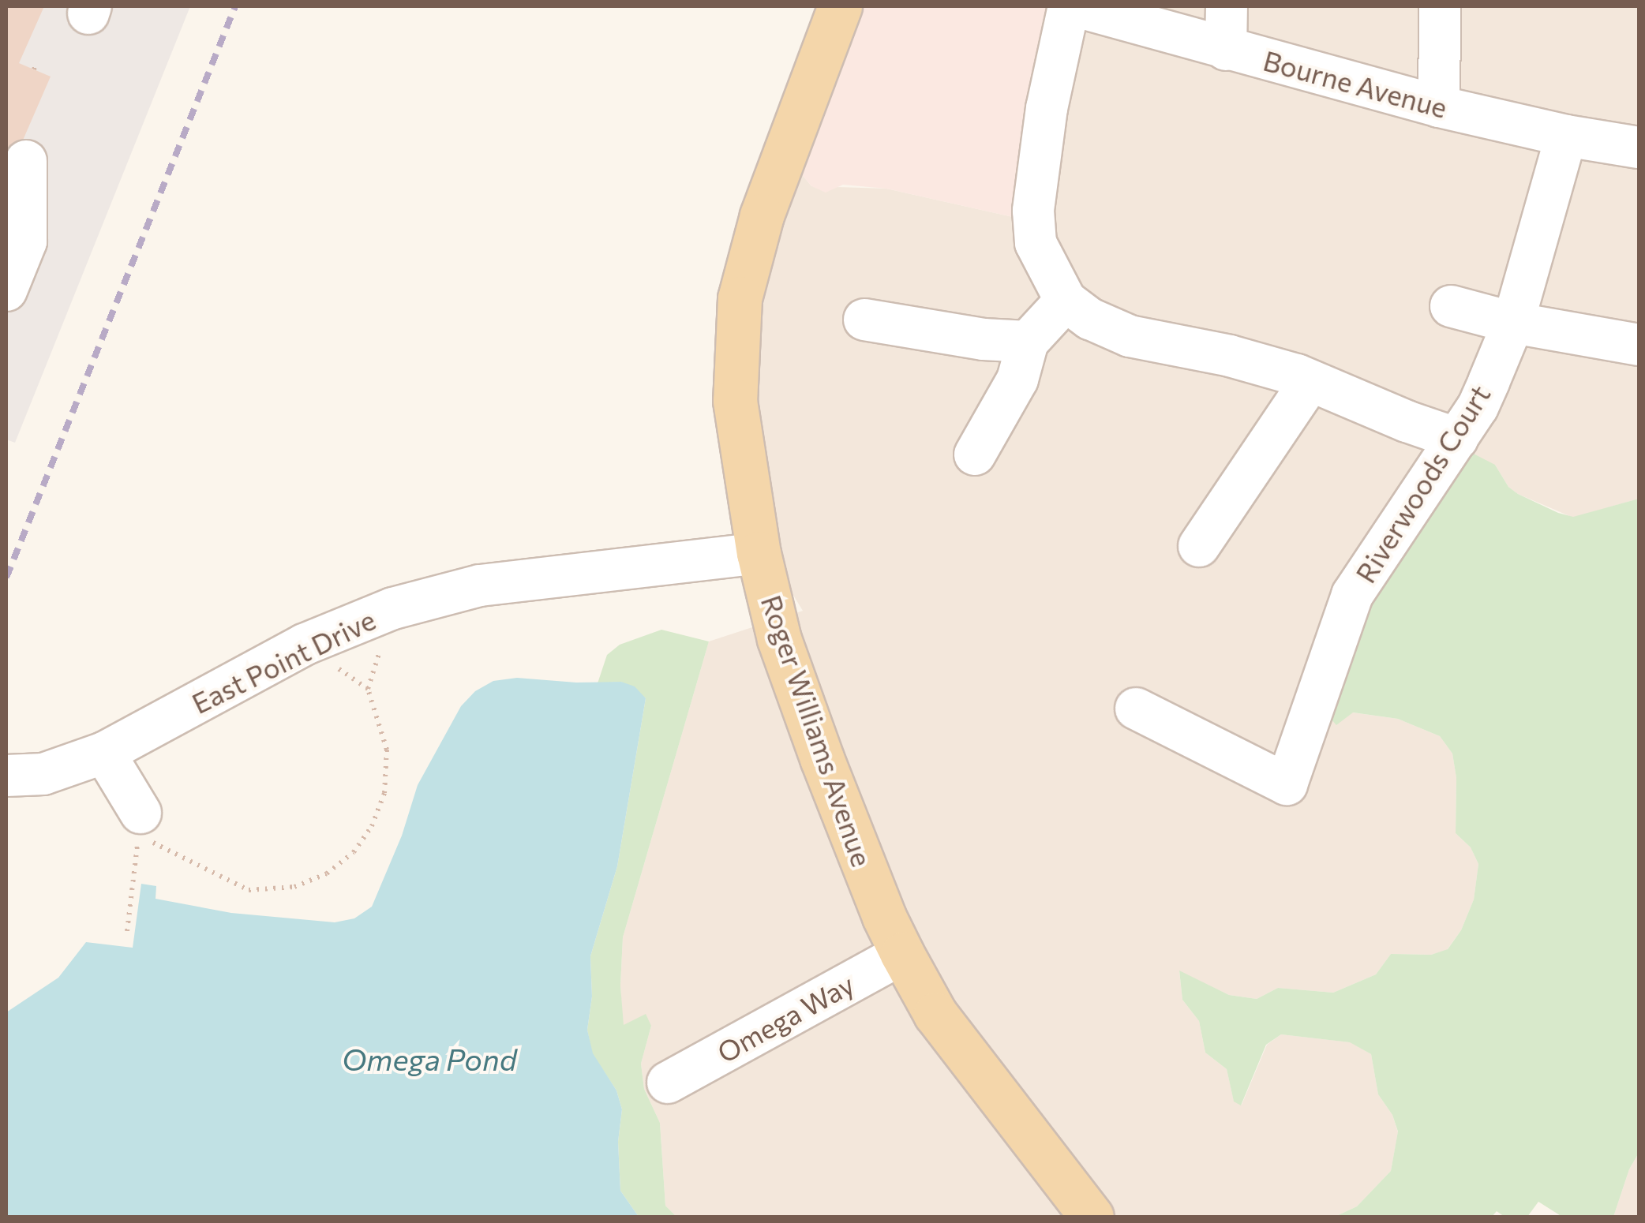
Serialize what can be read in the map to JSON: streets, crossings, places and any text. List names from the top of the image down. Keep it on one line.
{"streets":{"main road":["Roger Williams Avenue"],"street":["Bourne Avenue","Riverwoods Court","East Point Drive","Omega Way"]},"crossings":[["Bourne Avenue","Riverwoods Court"],["East Point Drive","Roger Williams Avenue"],["Roger Williams Avenue","Omega Way"]],"water":["Omega Pond"]}
